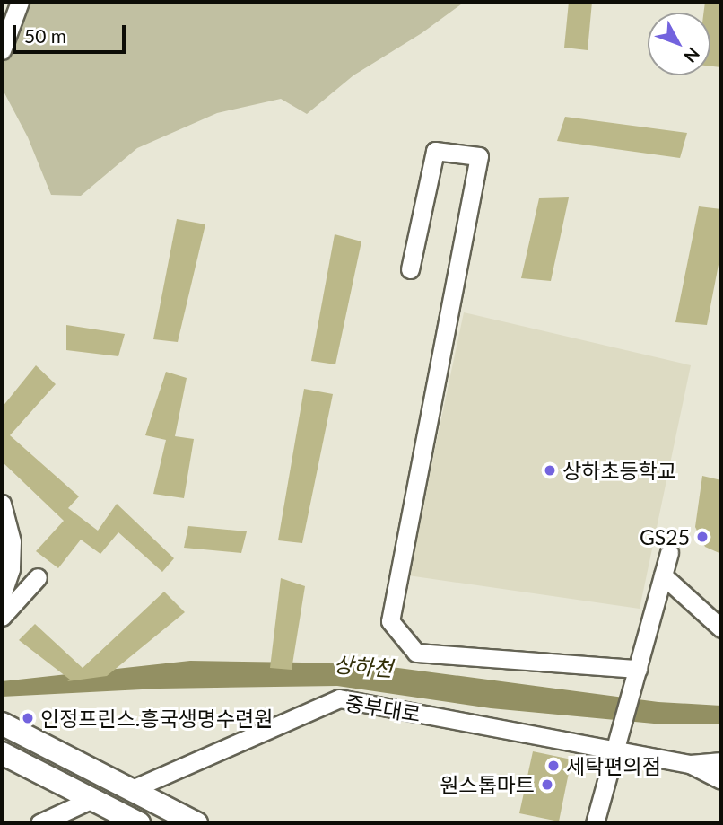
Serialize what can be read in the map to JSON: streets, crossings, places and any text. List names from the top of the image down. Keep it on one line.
{"streets":{"street":["중부대로"]},"water":["상하천"],"places":["상하초등학교","GS25","인정프린스.흥국생명수련원","세탁편의점","원스톱마트"],"scale_bar":"50 m","north":"bottom right"}
